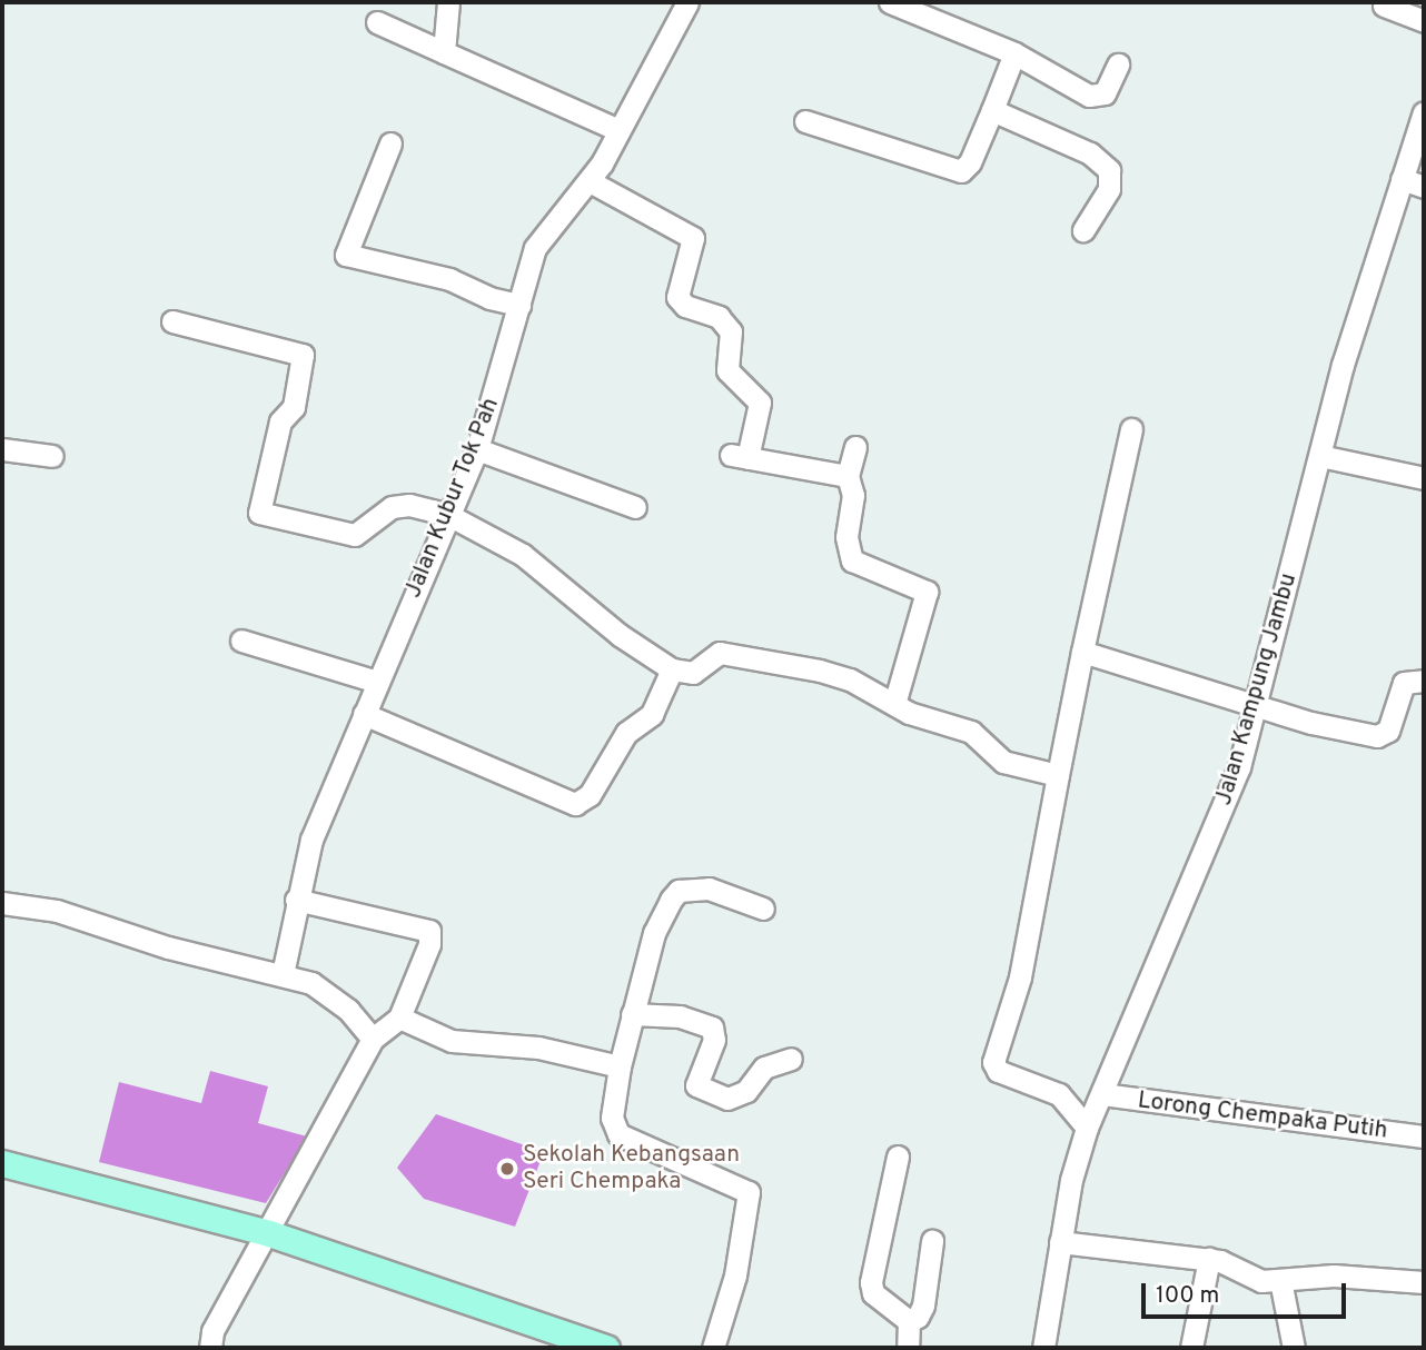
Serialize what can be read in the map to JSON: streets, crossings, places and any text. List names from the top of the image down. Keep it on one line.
{"streets":{"street":["Jalan Kubur Tok Pah","Jalan Kampung Jambu","Lorong Chempaka Putih"]},"crossings":[["Jalan Kampung Jambu","Lorong Chempaka Putih"]],"places":["Sekolah Kebangsaan Seri Chempaka"],"scale_bar":"100 m"}
